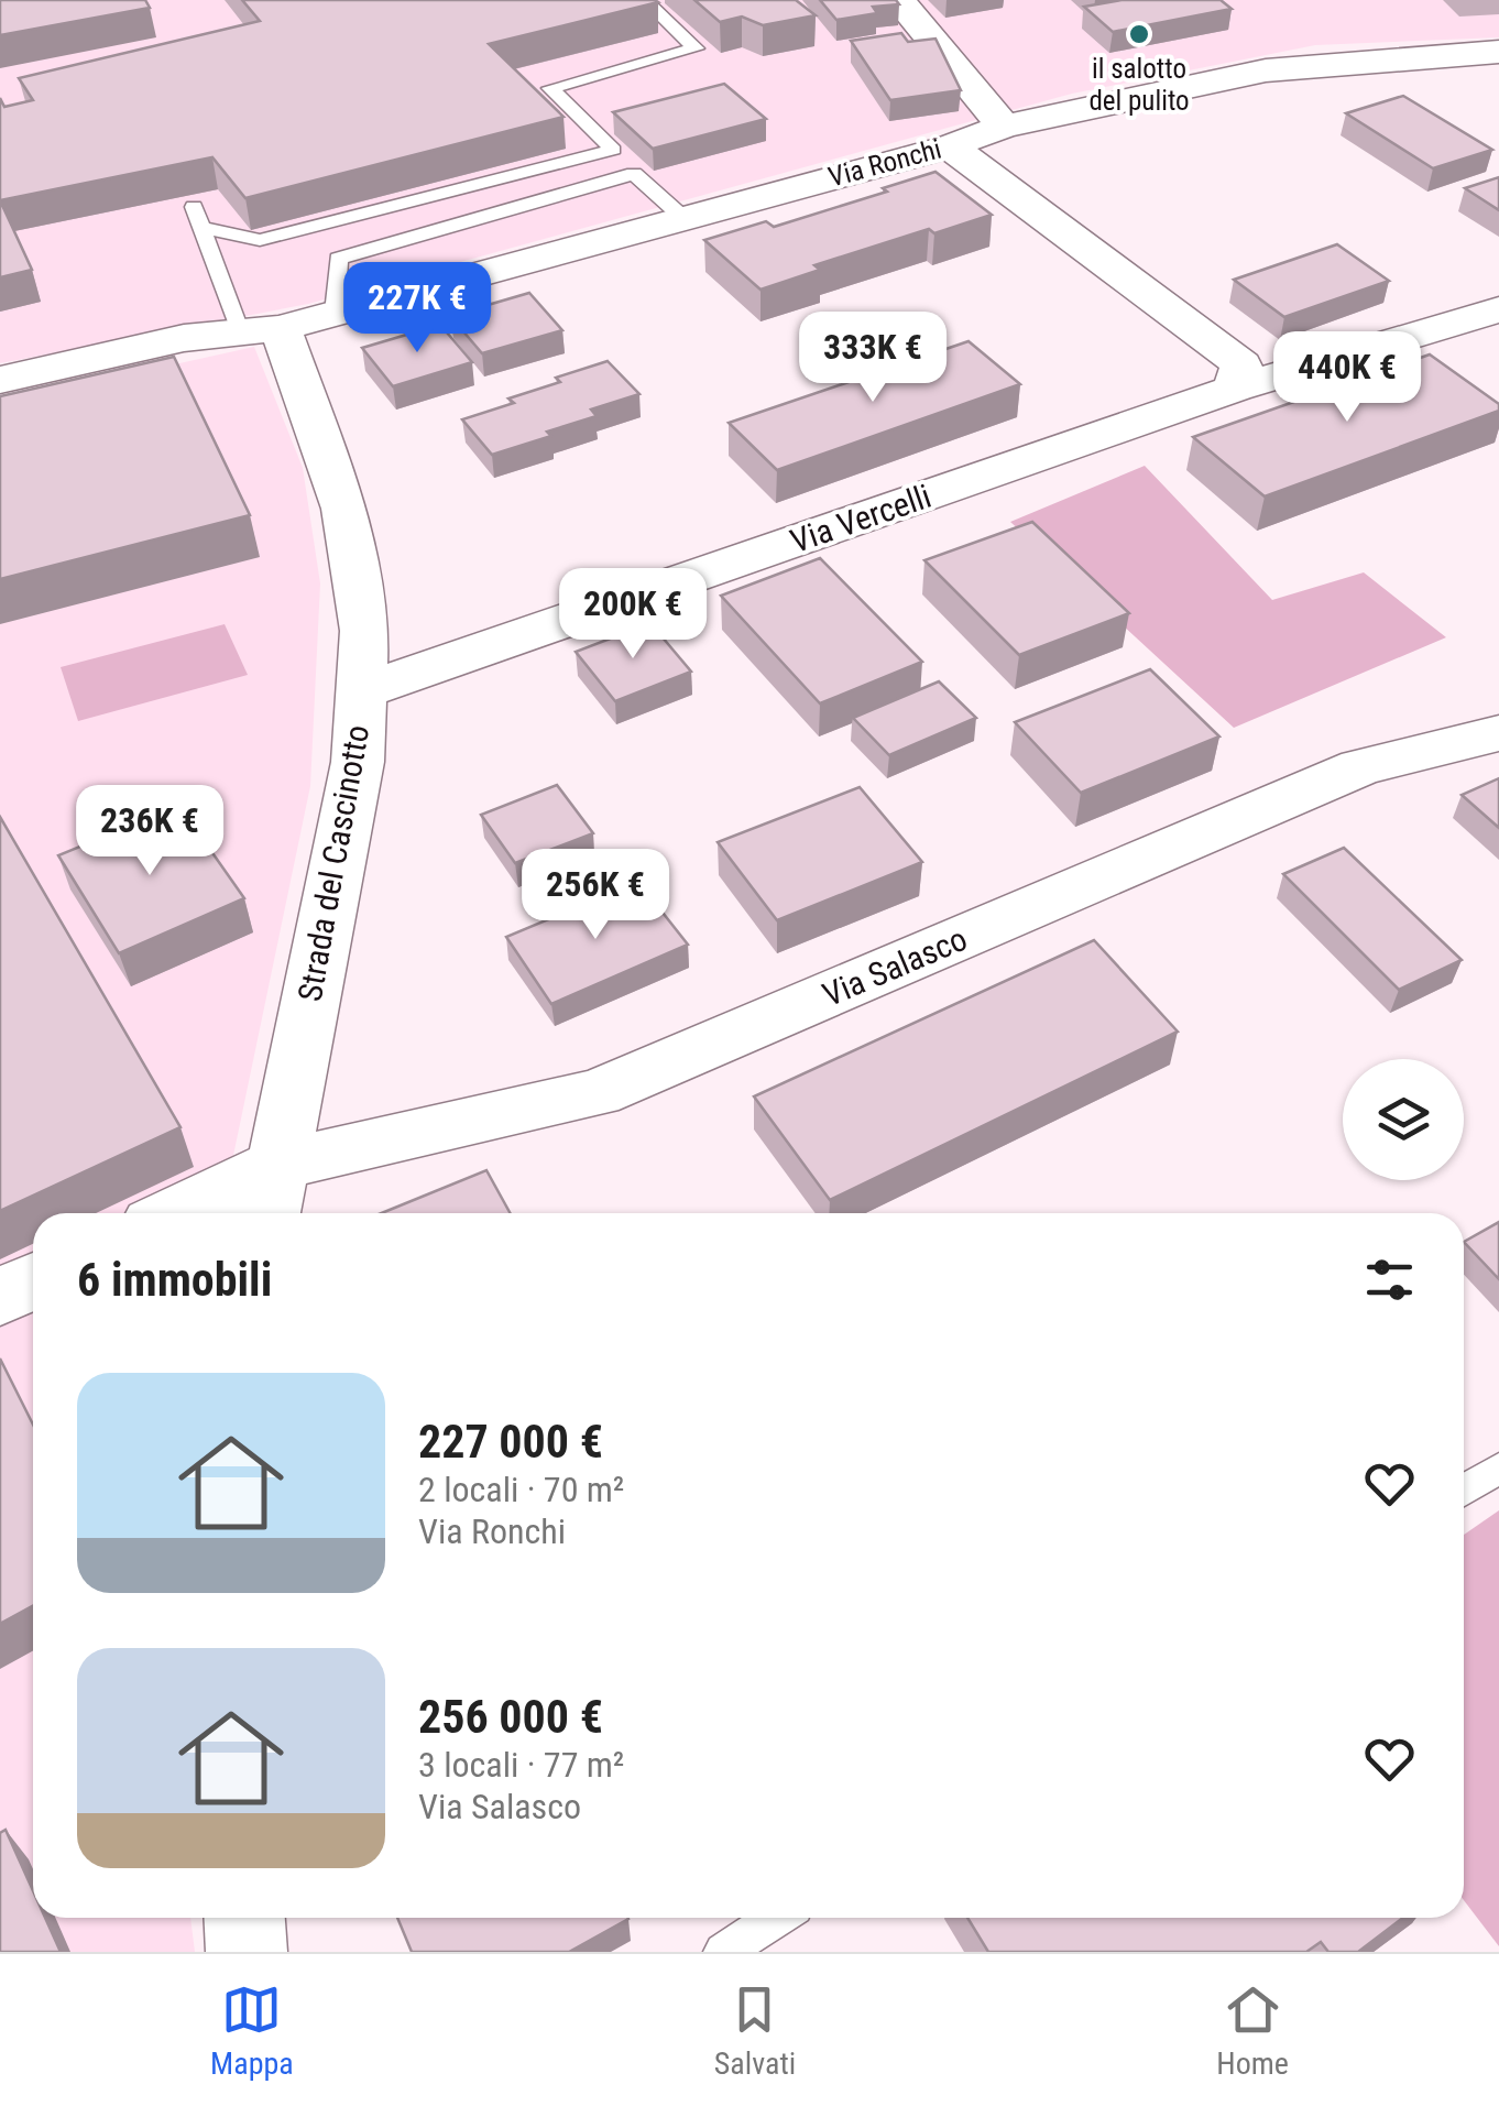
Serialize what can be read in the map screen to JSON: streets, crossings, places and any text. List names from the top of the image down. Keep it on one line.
{"streets":{"street":["Via Ronchi","Via Vercelli","Strada del Cascinotto","Via Salasco"]},"crossings":[["Via Ronchi","Strada del Cascinotto"],["Via Vercelli","Strada del Cascinotto"],["Strada del Cascinotto","Via Salasco"]],"places":["il salotto del pulito"],"page":{"price":["227K €","333K €","440K €","200K €","236K €","256K €"],"heading":"6 immobili","list":[{"name":"227 000 €","note":"2 locali · 70 m² · Via Ronchi"},{"name":"256 000 €","note":"3 locali · 77 m² · Via Salasco"}],"tabs":["Mappa","Salvati","Home"]}}
